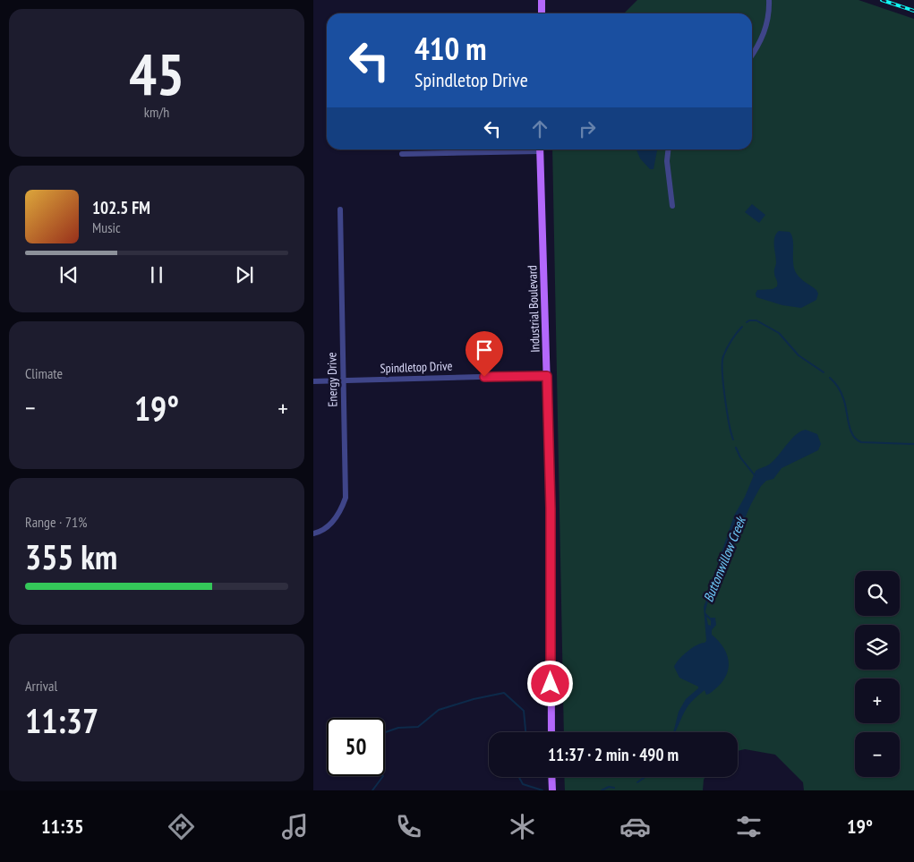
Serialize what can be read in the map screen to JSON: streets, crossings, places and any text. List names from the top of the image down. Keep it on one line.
{"streets":{"main road":["Industrial Boulevard"],"street":["Spindletop Drive","Energy Drive"]},"crossings":[["Industrial Boulevard","Spindletop Drive"],["Spindletop Drive","Energy Drive"]],"water":["Buttonwillow Creek"],"page":{"tile":[["45","km/h"],"Climate",["Range · 71%","355 km"],["Arrival","11:37"]],"turn":["410 m","Spindletop Drive"],"song":["102.5 FM","Music"],"heat":["−","19°","+"],"map_buttons":["+","−"],"limit":"50","trip":"11:37 · 2 min · 490 m","tabs":["11:35","19°"]}}
